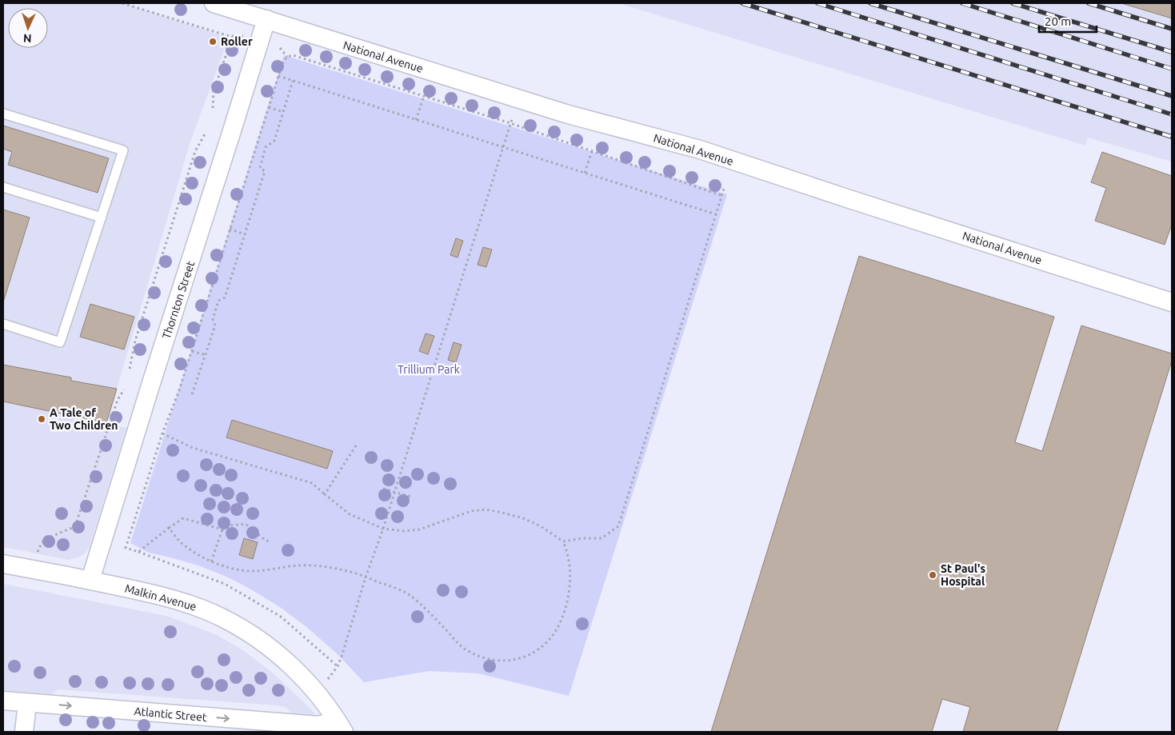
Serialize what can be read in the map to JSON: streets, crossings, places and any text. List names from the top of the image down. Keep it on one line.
{"streets":{"street":["National Avenue","Thornton Street","Malkin Avenue","Atlantic Street"]},"crossings":[["National Avenue","Thornton Street"],["Thornton Street","Malkin Avenue"],["Malkin Avenue","Atlantic Street"]],"one_way":["Atlantic Street"],"parks":["Trillium Park"],"places":["Roller","A Tale of Two Children","St Paul's Hospital"],"scale_bar":"20 m","north":"bottom"}
